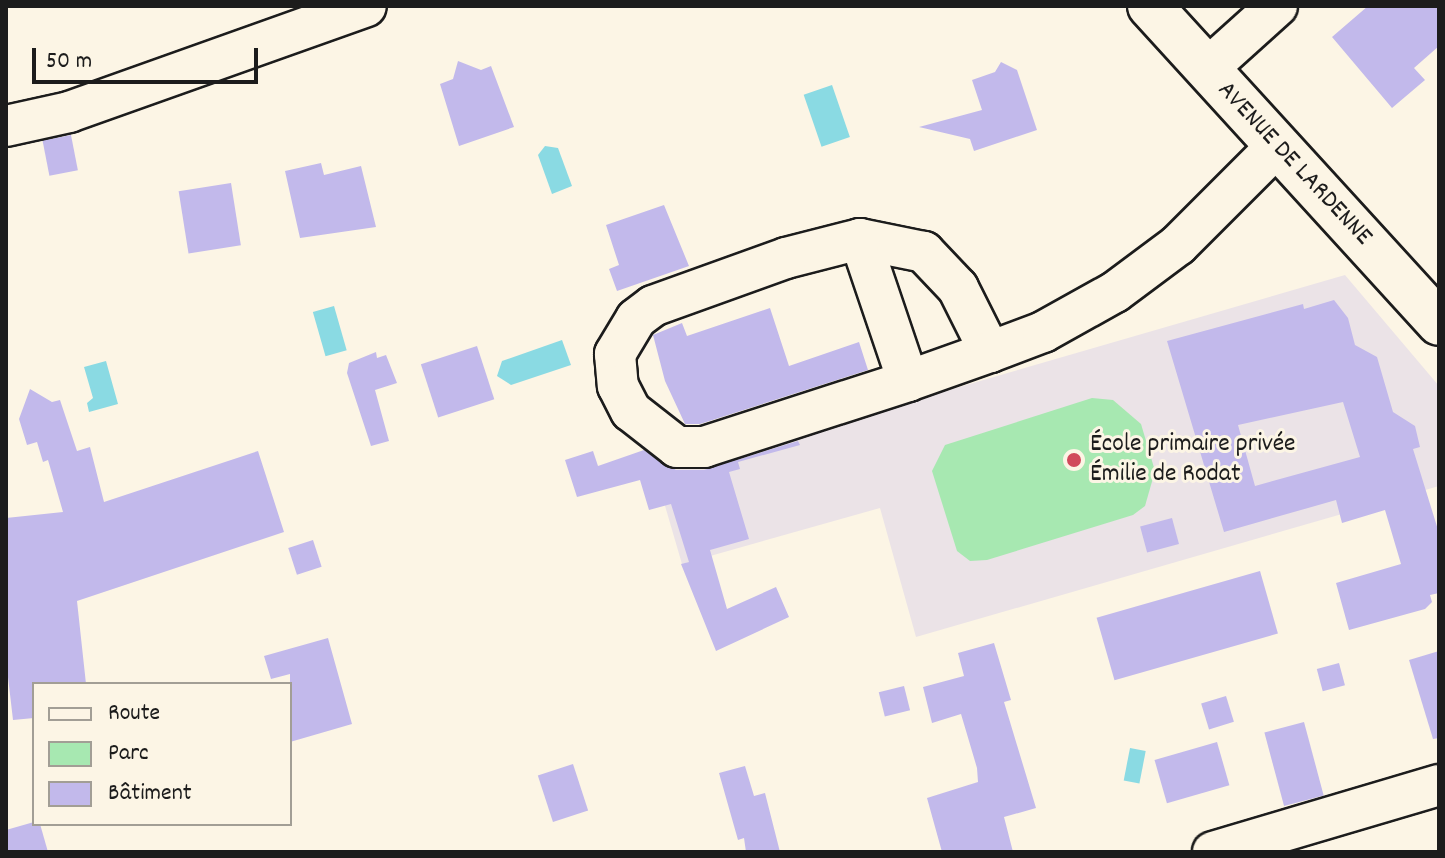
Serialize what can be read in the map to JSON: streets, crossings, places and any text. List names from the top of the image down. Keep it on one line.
{"streets":{"main road":["AVENUE DE LARDENNE"]},"places":["École primaire privée Émilie de Rodat"],"legend":["Route","Parc","Bâtiment"],"scale_bar":"50 m"}
